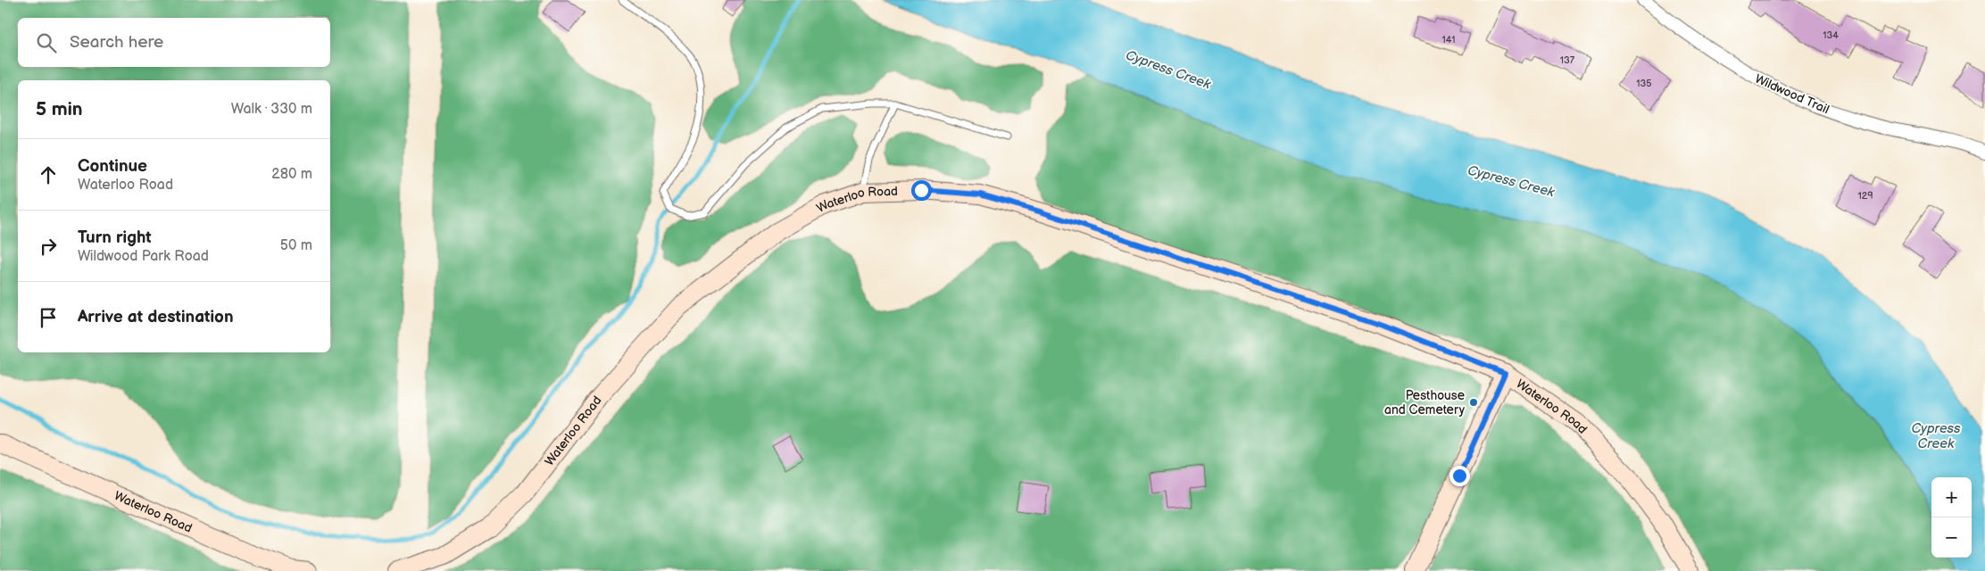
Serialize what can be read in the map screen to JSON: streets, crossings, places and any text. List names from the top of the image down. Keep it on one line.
{"streets":{"street":["Wildwood Trail","Waterloo Road"]},"water":["Cypress Creek"],"places":["Pesthouse and Cemetery"],"house_numbers":["134","141","137","135","129"],"page":{"search":"Search here","heading":["5 min","Walk · 330 m"],"list":[["Continue","Waterloo Road","280 m"],["Turn right","Wildwood Park Road","50 m"],"Arrive at destination"],"map_buttons":["+","−"]}}
